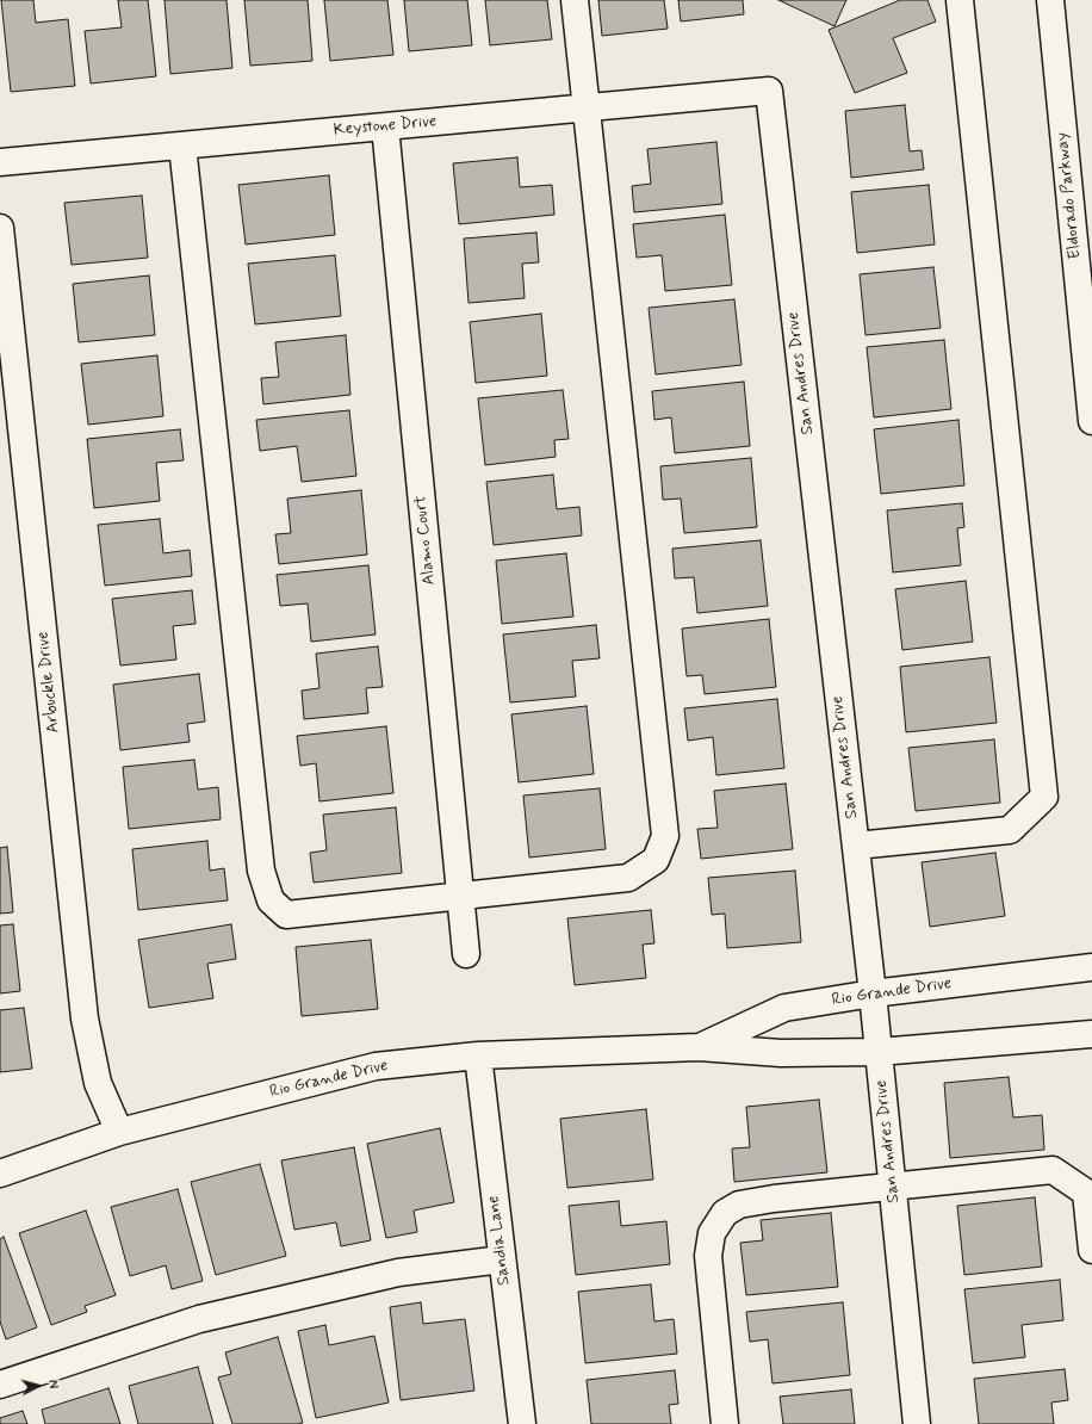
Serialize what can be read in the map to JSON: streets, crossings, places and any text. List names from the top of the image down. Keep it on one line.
{"streets":{"street":["Keystone Drive","Eldorado Parkway","San Andres Drive","Alamo Court","Arbuckle Drive","Rio Grande Drive","Sandia Lane"]},"crossings":[["Keystone Drive","San Andres Drive"],["Keystone Drive","Alamo Court"],["San Andres Drive","Rio Grande Drive"],["Arbuckle Drive","Rio Grande Drive"],["Rio Grande Drive","Sandia Lane"]],"north":"right"}
